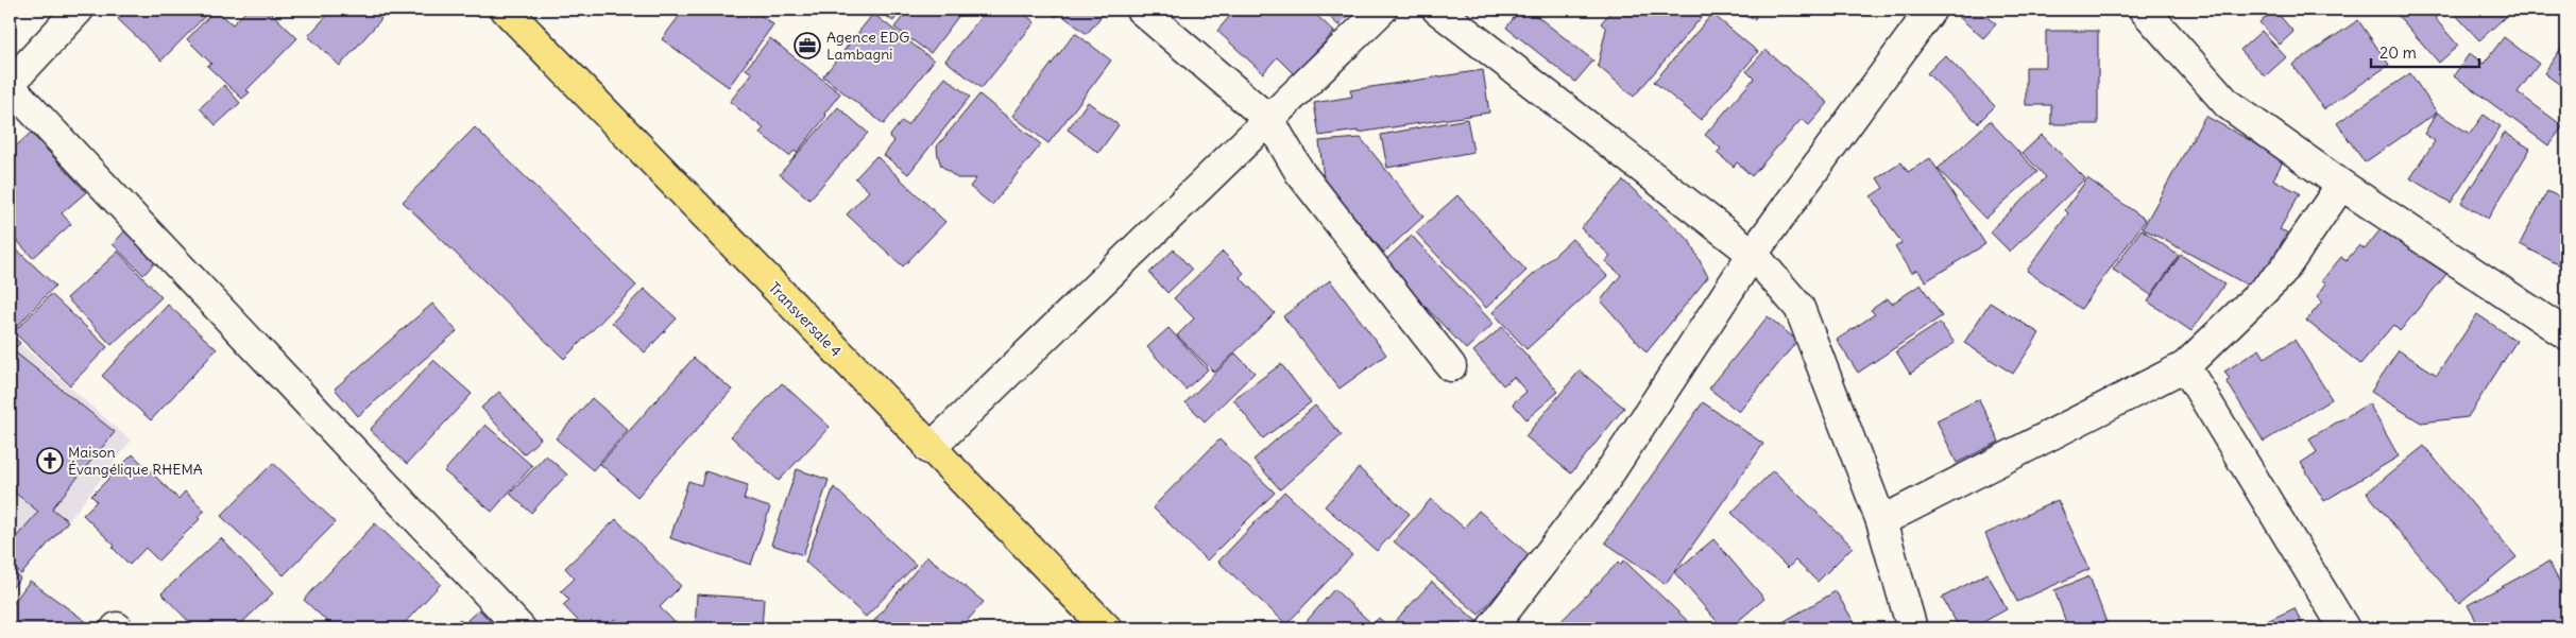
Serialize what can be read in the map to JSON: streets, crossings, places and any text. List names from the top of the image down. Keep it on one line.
{"streets":{"main road":["Transversale 4"]},"places":{"office":["Agence EDG Lambagni"],"church":["Maison Évangélique RHEMA"]},"scale_bar":"20 m"}
